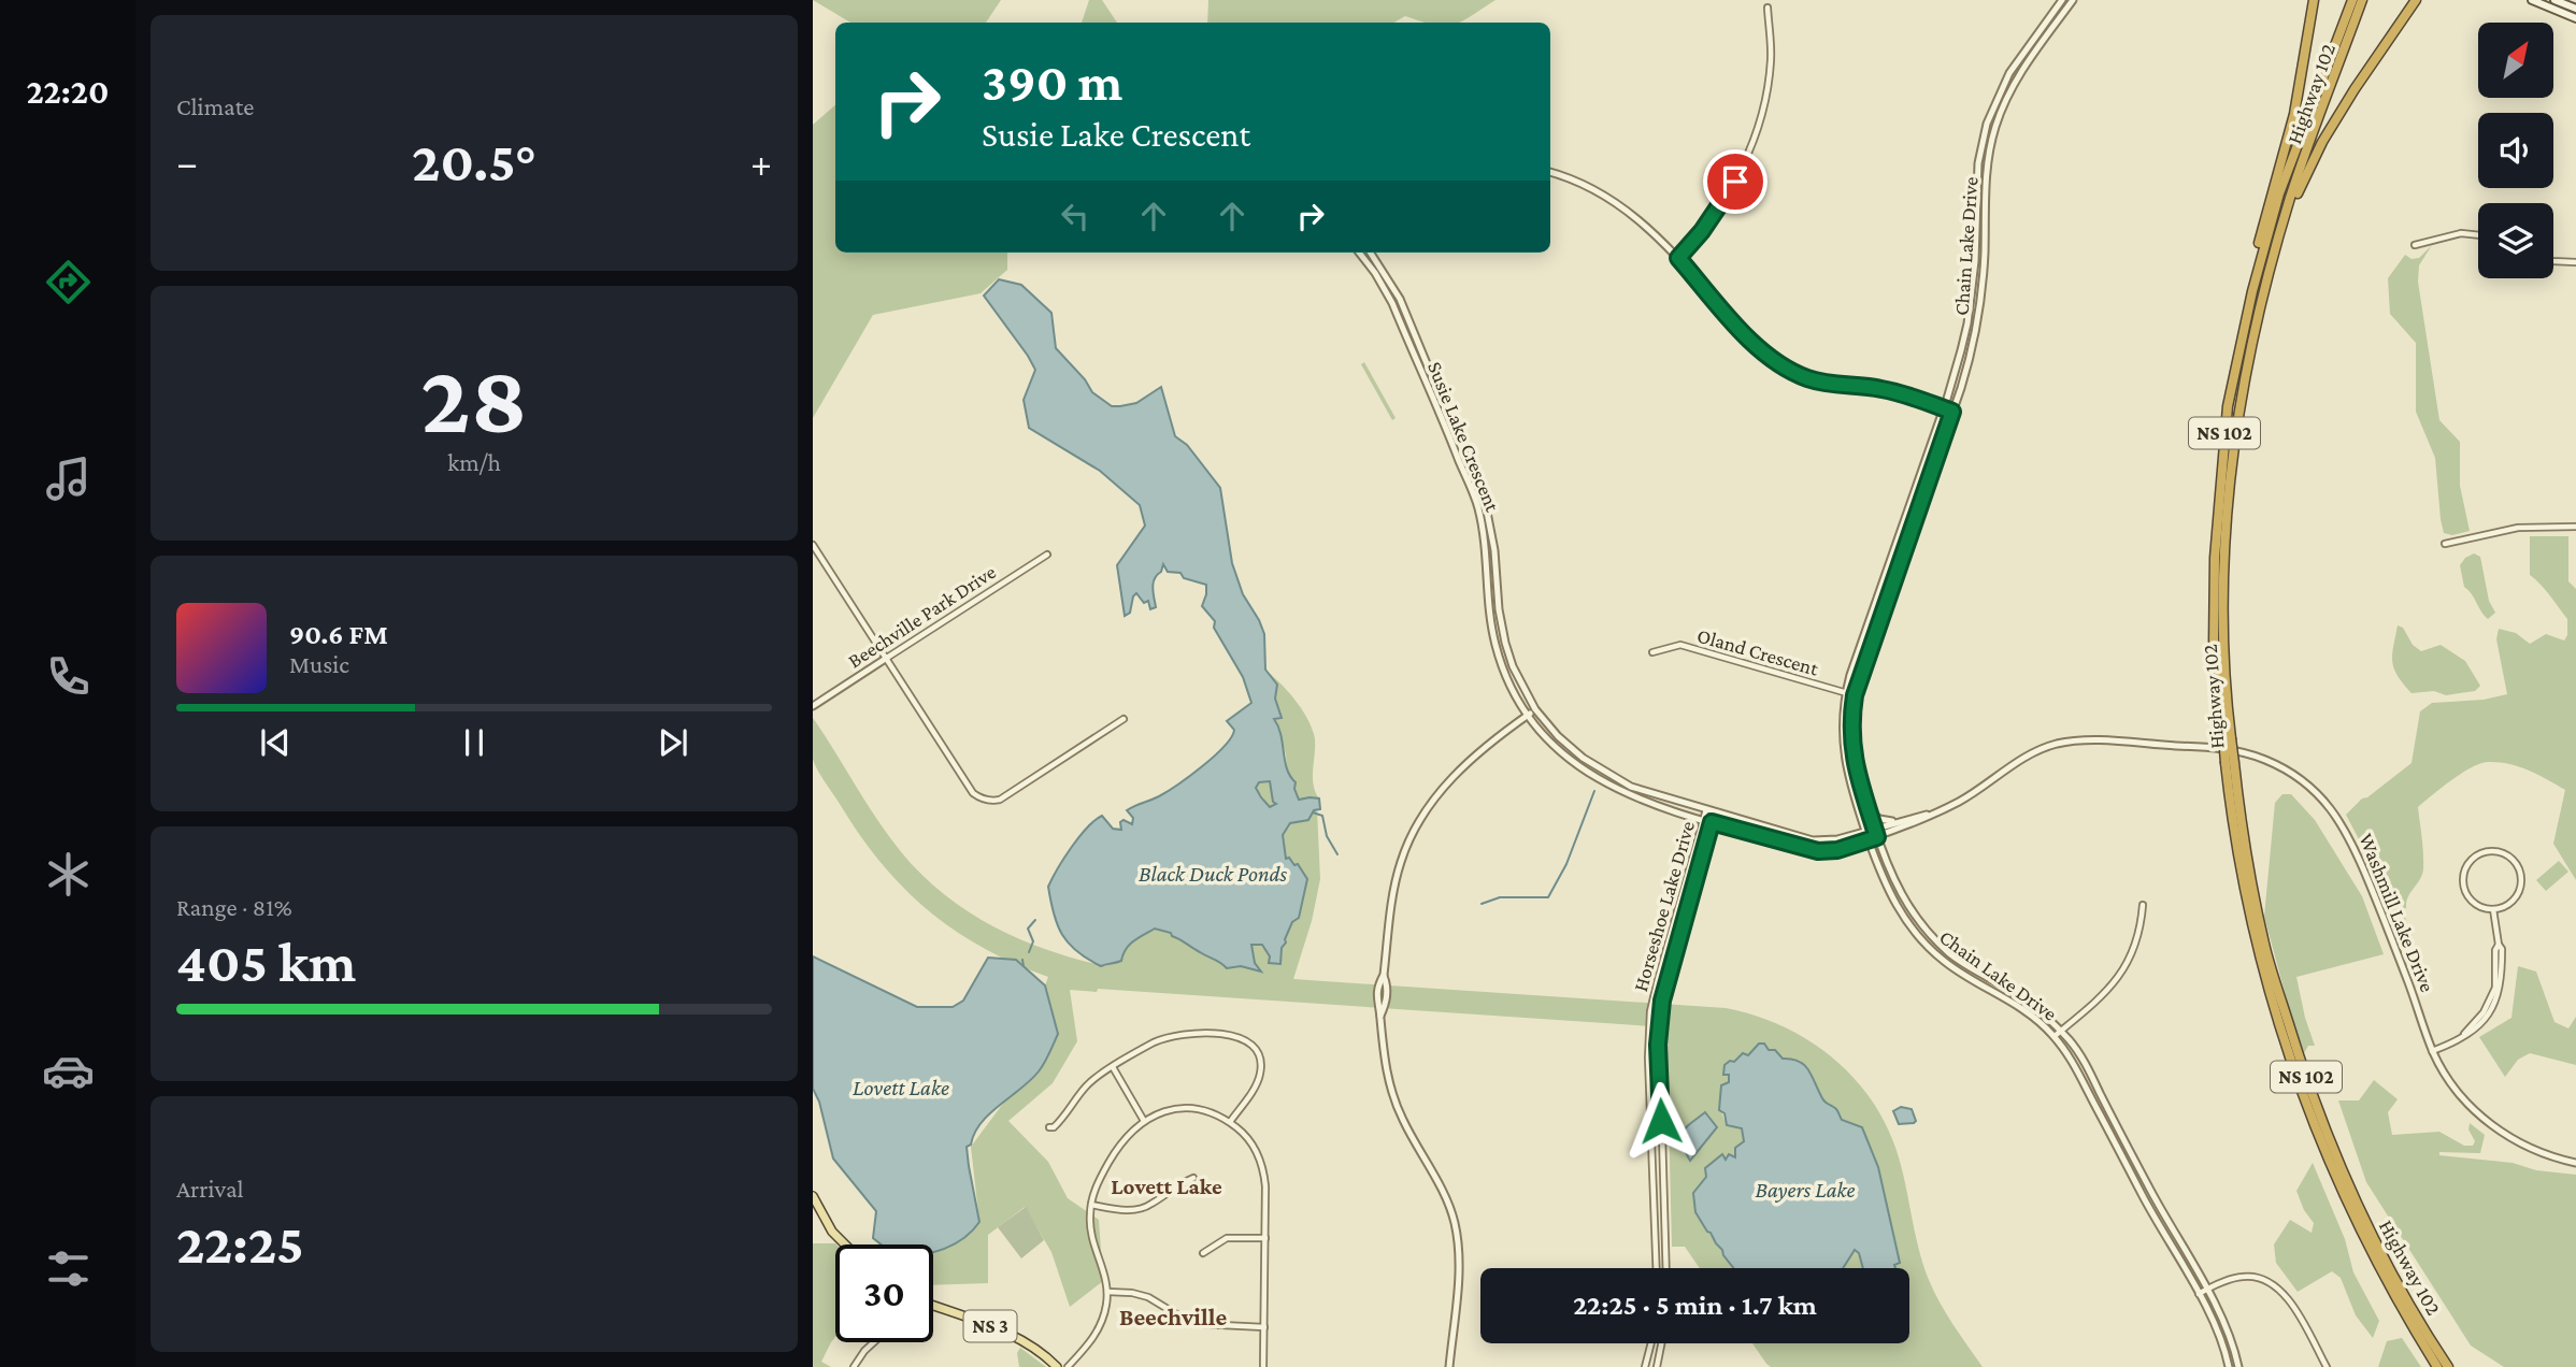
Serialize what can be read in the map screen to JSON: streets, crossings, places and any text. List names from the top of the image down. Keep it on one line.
{"streets":{"highway":["Highway 102","NS 102"],"main road":["NS 3"],"street":["Chain Lake Drive","Susie Lake Crescent","Beechville Park Drive","Oland Crescent","Horseshoe Lake Drive","Washmill Lake Drive"]},"crossings":[["Chain Lake Drive","Susie Lake Crescent"],["Chain Lake Drive","Oland Crescent"],["Chain Lake Drive","Washmill Lake Drive"],["Susie Lake Crescent","Horseshoe Lake Drive"],["Susie Lake Crescent","Washmill Lake Drive"]],"districts":["Lovett Lake","Beechville"],"water":["Black Duck Ponds","Lovett Lake","Bayers Lake"],"north":"top right","page":{"tabs":"22:20","tile":["Climate",["28","km/h"],["Range · 81%","405 km"],["Arrival","22:25"]],"turn":["390 m","Susie Lake Crescent"],"heat":["−","20.5°","+"],"song":["90.6 FM","Music"],"limit":"30","trip":"22:25 · 5 min · 1.7 km"}}
